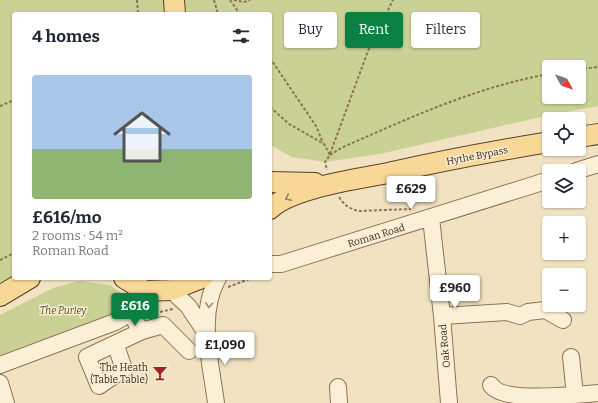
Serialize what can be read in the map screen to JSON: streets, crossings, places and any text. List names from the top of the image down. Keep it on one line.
{"streets":{"main road":["Hythe Bypass"],"street":["Roman Road","Oak Road"]},"crossings":[["Roman Road","Oak Road"]],"parks":["The Purley"],"places":{"bar":["The Heath (Table Table)"]},"north":"bottom right","page":{"chip":["Buy","Rent","Filters"],"heading":"4 homes","map_buttons":["+","−"],"list":[{"name":"£616/mo","note":"2 rooms · 54 m² · Roman Road"}],"price":["£629","£960","£616","£1,090"]}}
